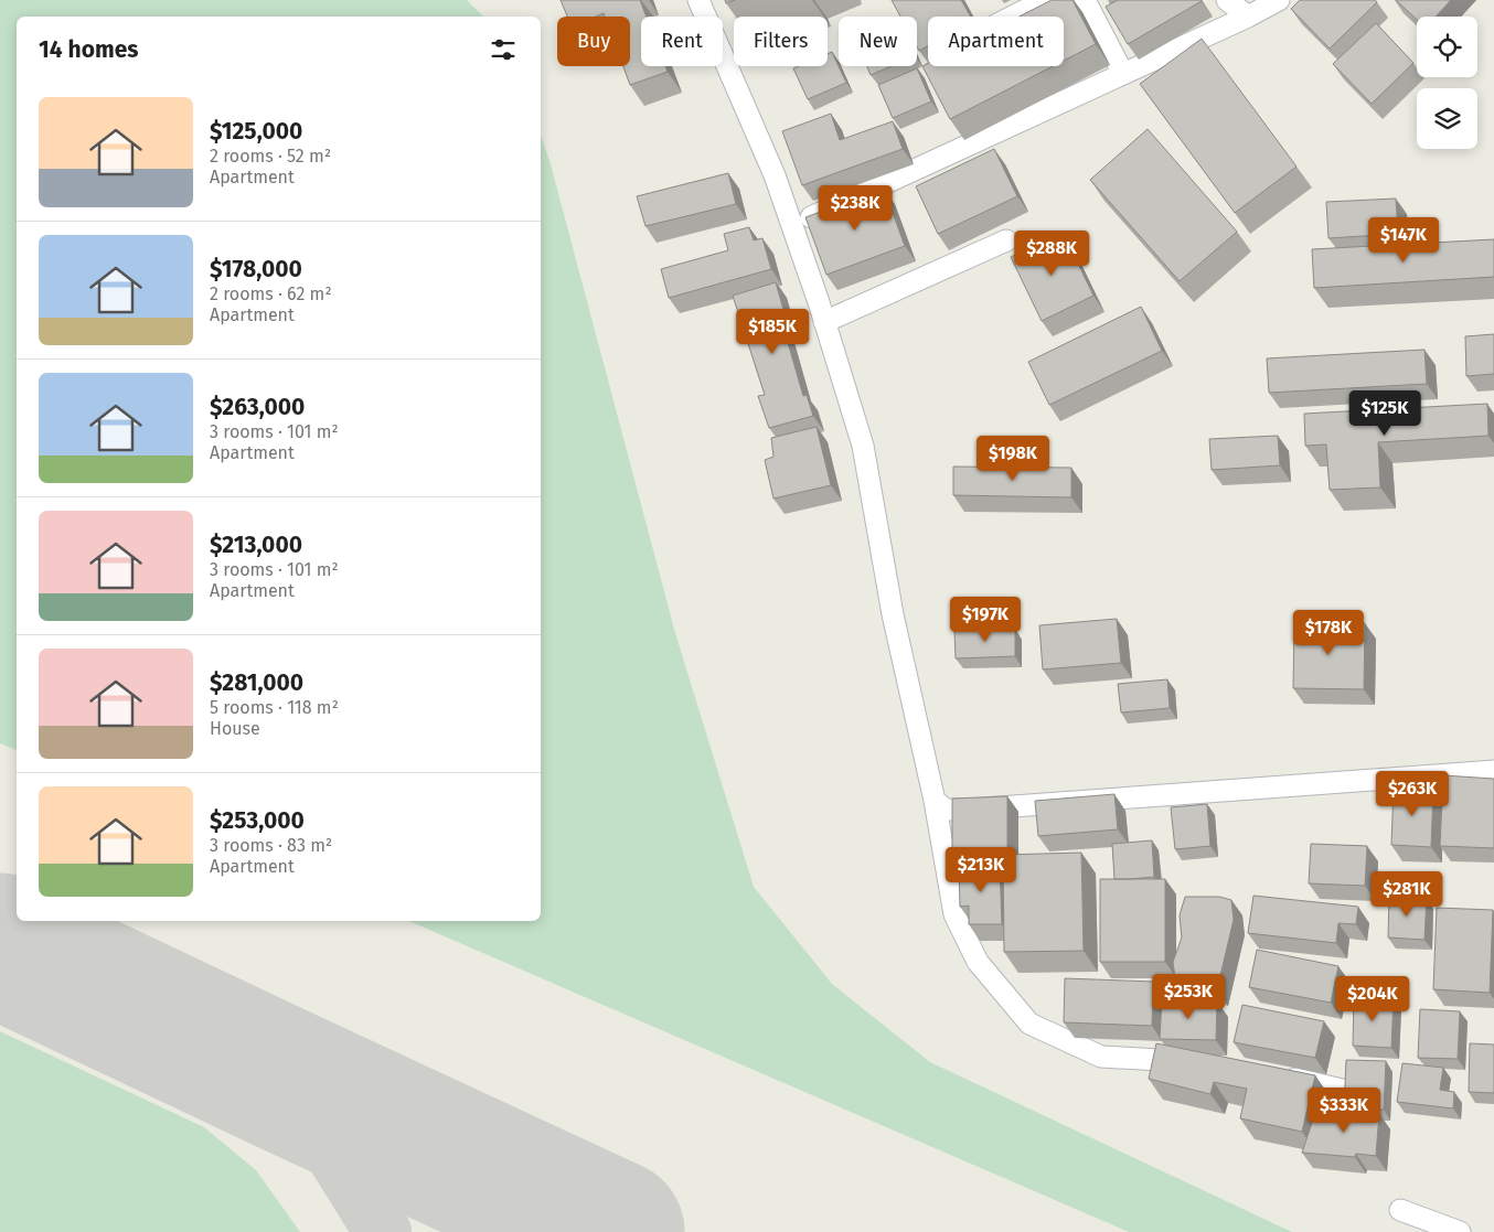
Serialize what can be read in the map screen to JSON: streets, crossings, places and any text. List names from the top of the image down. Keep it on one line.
{"page":{"chip":["Buy","Rent","Filters","New","Apartment"],"heading":"14 homes","list":[{"name":"$125,000","note":"2 rooms · 52 m² · Apartment"},{"name":"$178,000","note":"2 rooms · 62 m² · Apartment"},{"name":"$263,000","note":"3 rooms · 101 m² · Apartment"},{"name":"$213,000","note":"3 rooms · 101 m² · Apartment"},{"name":"$281,000","note":"5 rooms · 118 m² · House"},{"name":"$253,000","note":"3 rooms · 83 m² · Apartment"}],"price":["$238K","$147K","$288K","$185K","$125K","$198K","$197K","$178K","$263K","$213K","$281K","$253K","$204K","$333K"]}}
